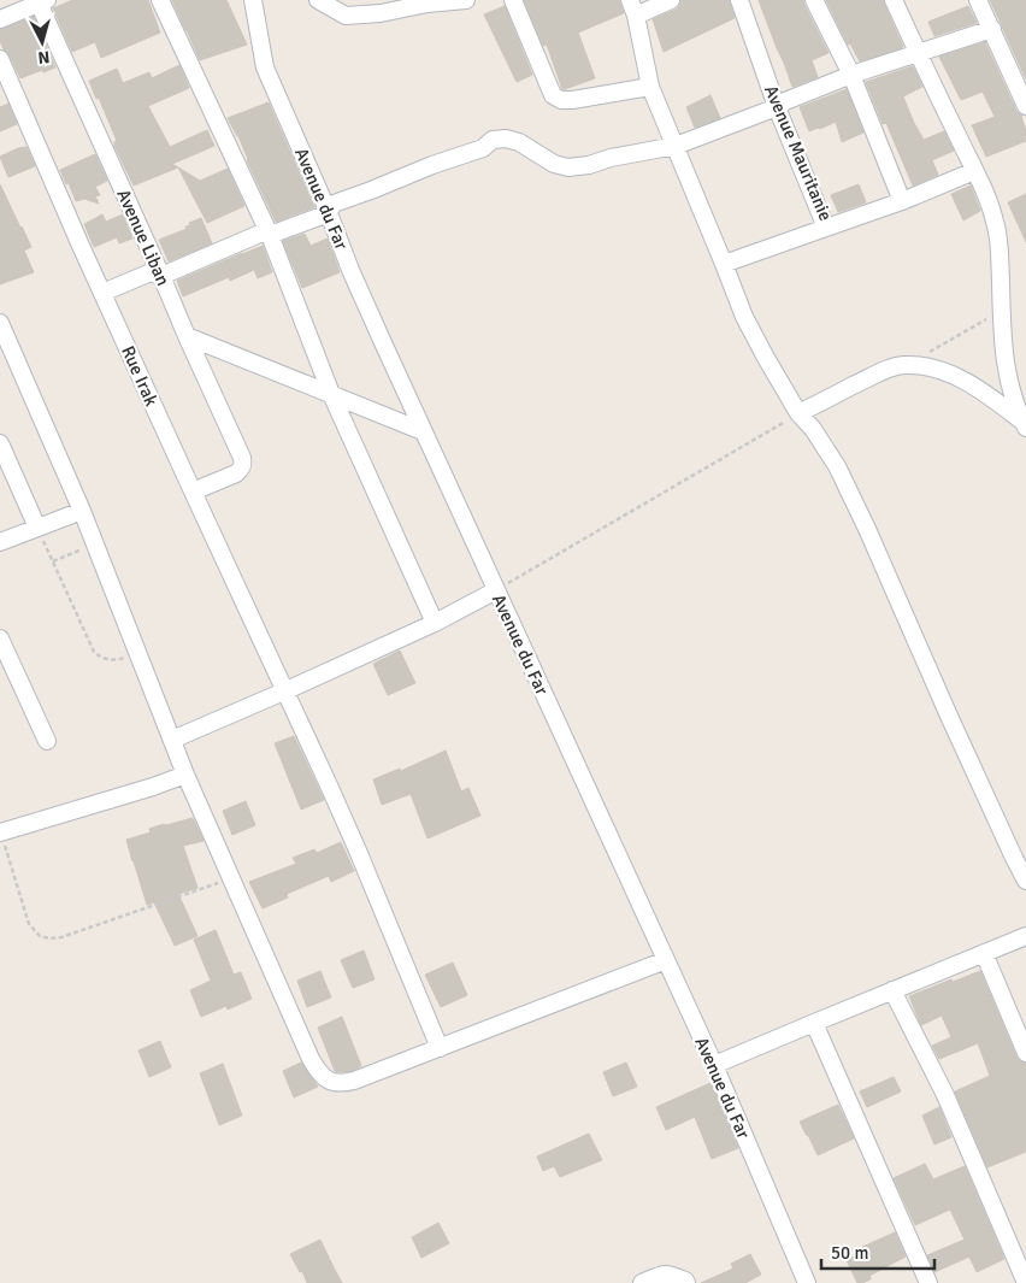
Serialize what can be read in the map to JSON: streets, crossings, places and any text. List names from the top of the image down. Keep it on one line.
{"streets":{"street":["Avenue Mauritanie","Avenue du Far","Avenue Liban","Rue Irak"]},"crossings":[["Avenue Liban","Rue Irak"]],"scale_bar":"50 m","north":"bottom"}
